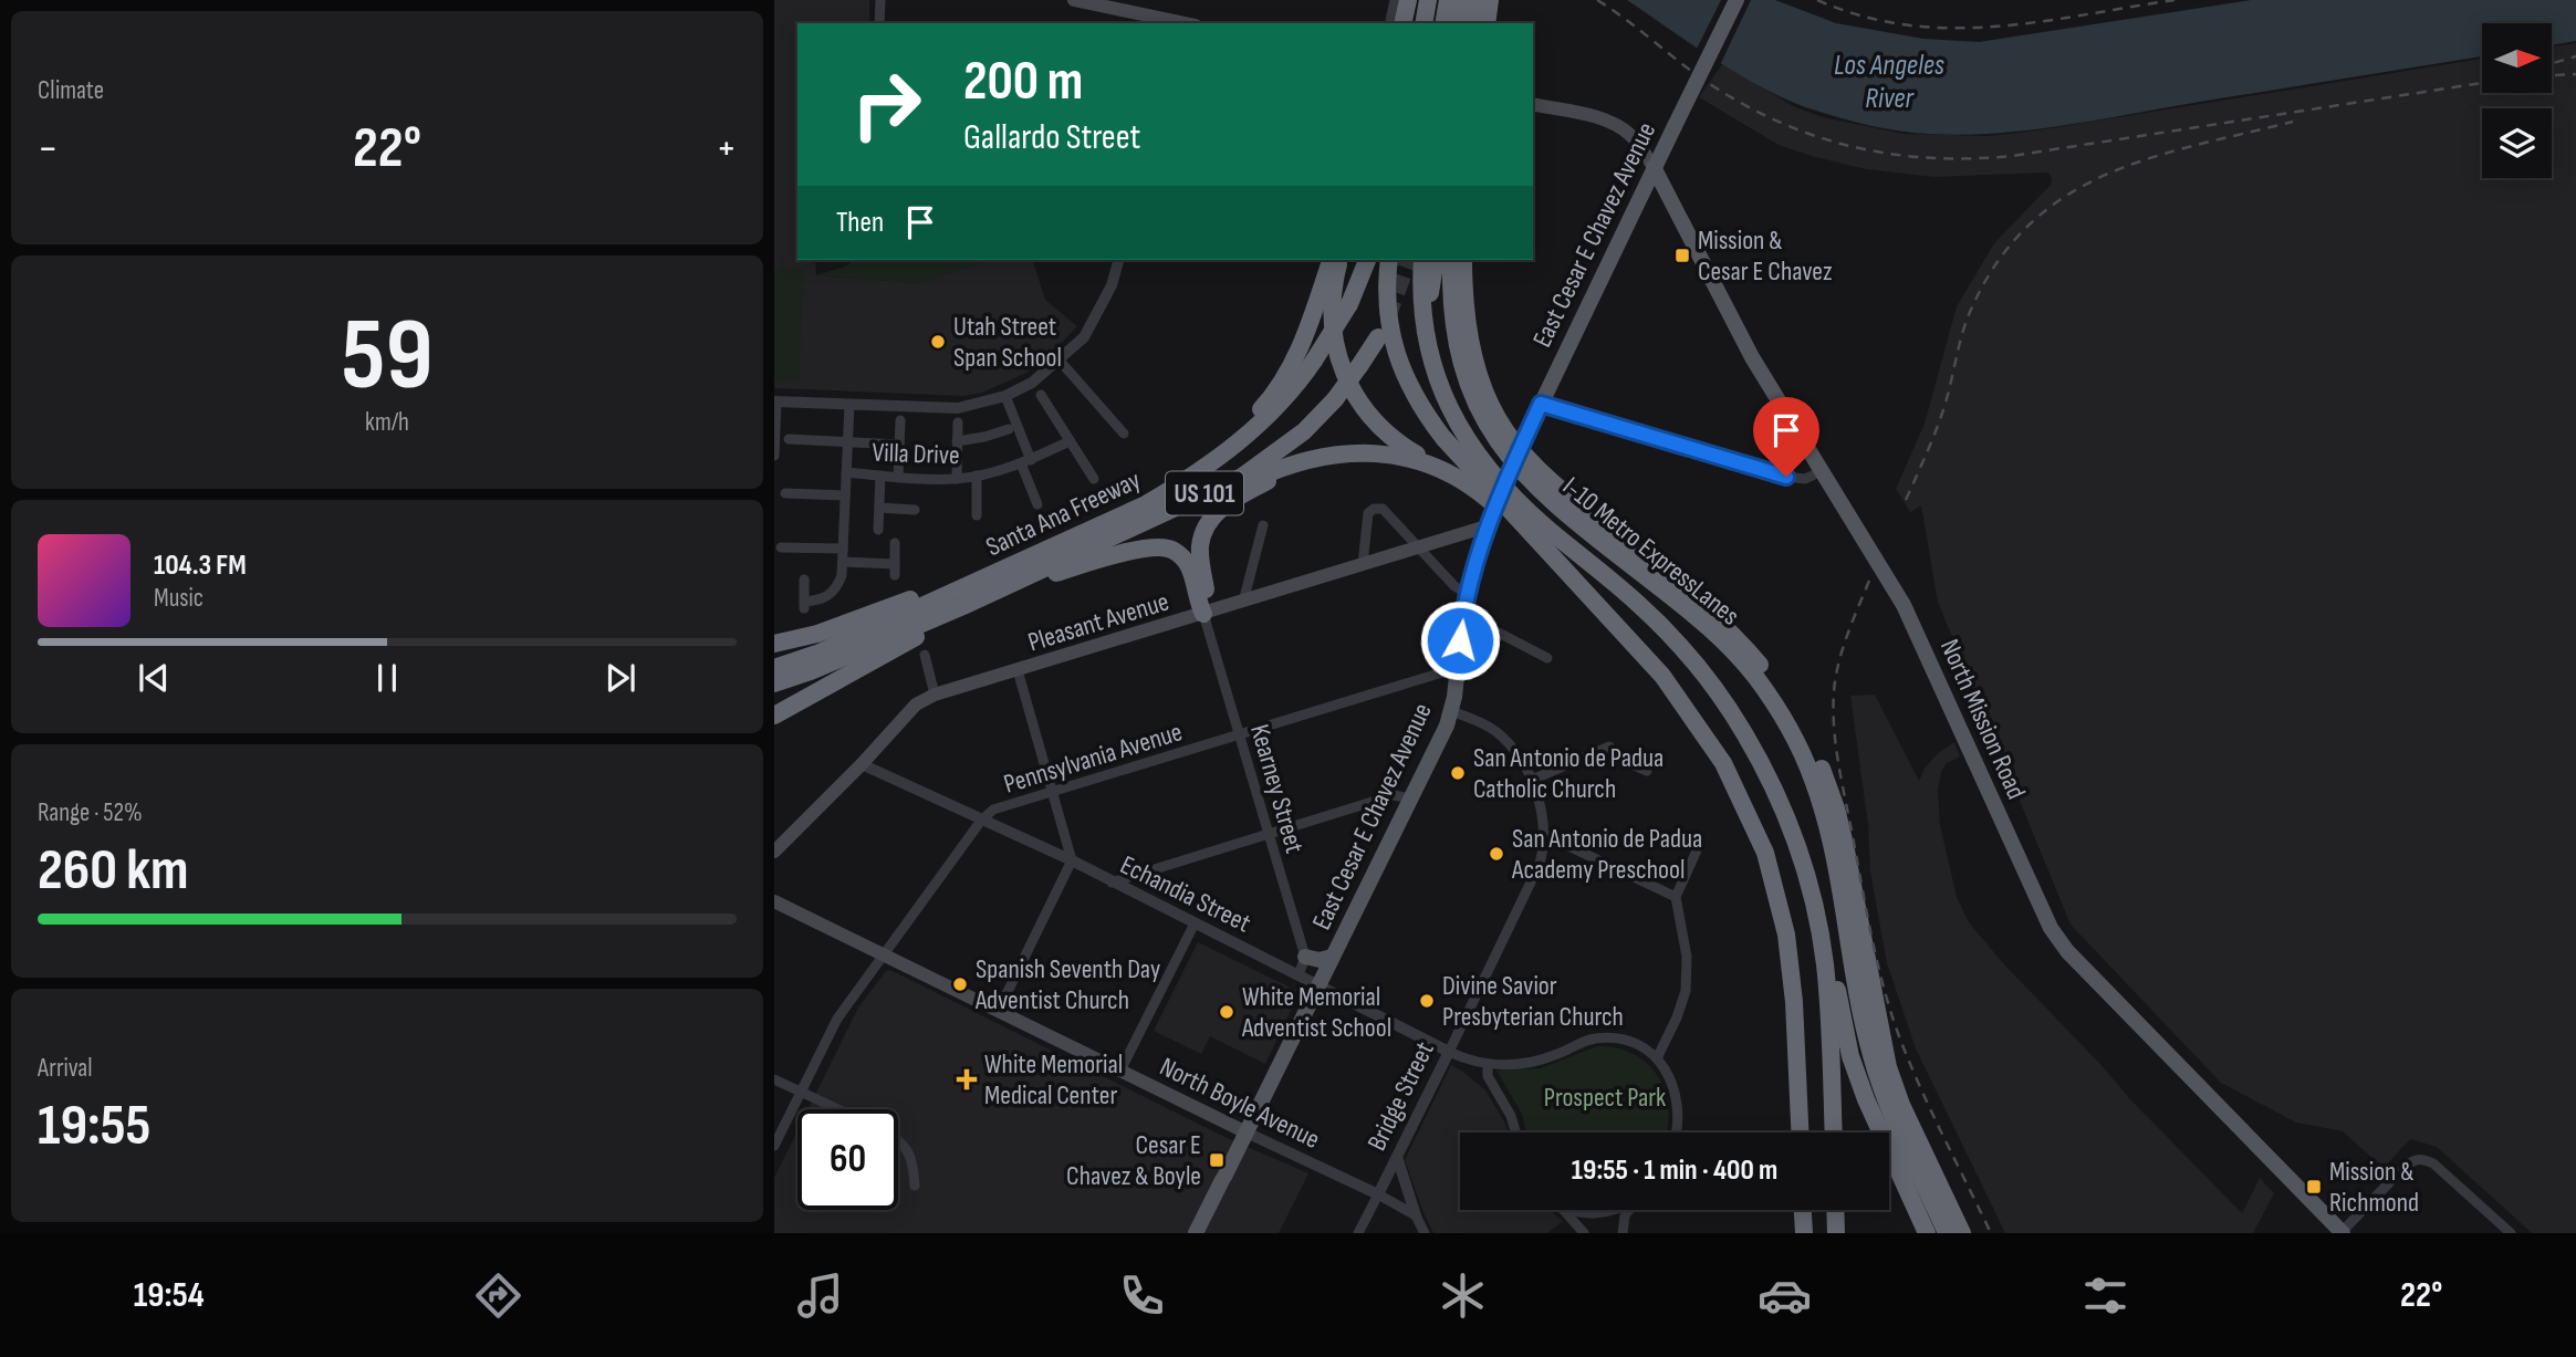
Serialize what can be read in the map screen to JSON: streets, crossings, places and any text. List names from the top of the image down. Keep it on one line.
{"streets":{"highway":["US 101","Santa Ana Freeway","I-10 Metro ExpressLanes"],"main road":["East Cesar E Chavez Avenue","Pleasant Avenue","North Mission Road","North Boyle Avenue"],"street":["Villa Drive","Pennsylvania Avenue","Kearney Street","Echandia Street","Bridge Street"]},"crossings":[["East Cesar E Chavez Avenue","Pleasant Avenue"],["East Cesar E Chavez Avenue","North Mission Road"],["East Cesar E Chavez Avenue","Pennsylvania Avenue"],["East Cesar E Chavez Avenue","Echandia Street"],["East Cesar E Chavez Avenue","Bridge Street"],["East Cesar E Chavez Avenue","North Boyle Avenue"],["Pleasant Avenue","Kearney Street"],["Pleasant Avenue","Echandia Street"],["Pennsylvania Avenue","Kearney Street"],["Pennsylvania Avenue","Echandia Street"],["Pennsylvania Avenue","North Boyle Avenue"],["Echandia Street","Bridge Street"],["Bridge Street","North Boyle Avenue"]],"water":["Los Angeles River"],"parks":["Prospect Park"],"places":{"transit":["Mission & Cesar E Chavez","Cesar E Chavez & Boyle","Mission & Richmond"],"other":["Utah Street Span School","San Antonio de Padua Catholic Church","San Antonio de Padua Academy Preschool","Spanish Seventh Day Adventist Church","Divine Savior Presbyterian Church","White Memorial Adventist School"],"health":["White Memorial Medical Center"]},"north":"right","page":{"tile":["Climate",["59","km/h"],["Range · 52%","260 km"],["Arrival","19:55"]],"turn":["200 m","Gallardo Street"],"heat":["−","22°","+"],"then":"Then","song":["104.3 FM","Music"],"limit":"60","trip":"19:55 · 1 min · 400 m","tabs":["19:54","22°"]}}
